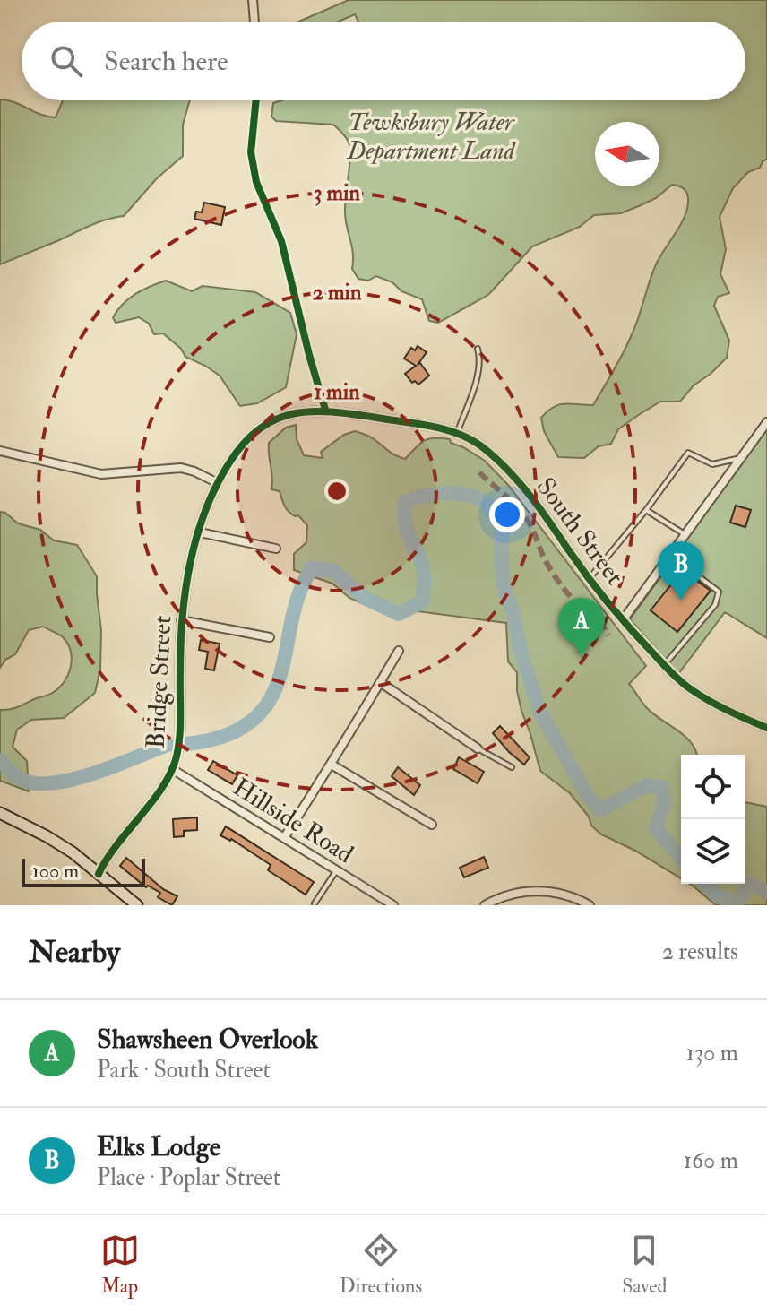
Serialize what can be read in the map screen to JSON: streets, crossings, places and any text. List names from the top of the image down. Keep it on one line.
{"streets":{"street":["South Street","Bridge Street","Hillside Road"]},"crossings":[["South Street","Bridge Street"],["Bridge Street","Hillside Road"]],"parks":["Tewksbury Water Department Land"],"scale_bar":"100 m","north":"left","page":{"search":"Search here","pins":["B","A"],"scale":"100 m","heading":["Nearby","2 results"],"list":[{"mark":"A","name":"Shawsheen Overlook","note":"Park · South Street","value":"130 m"},{"mark":"B","name":"Elks Lodge","note":"Place · Poplar Street","value":"160 m"}],"nav":["Map","Directions","Saved"]},"rings":["3 min","2 min","1 min"]}
